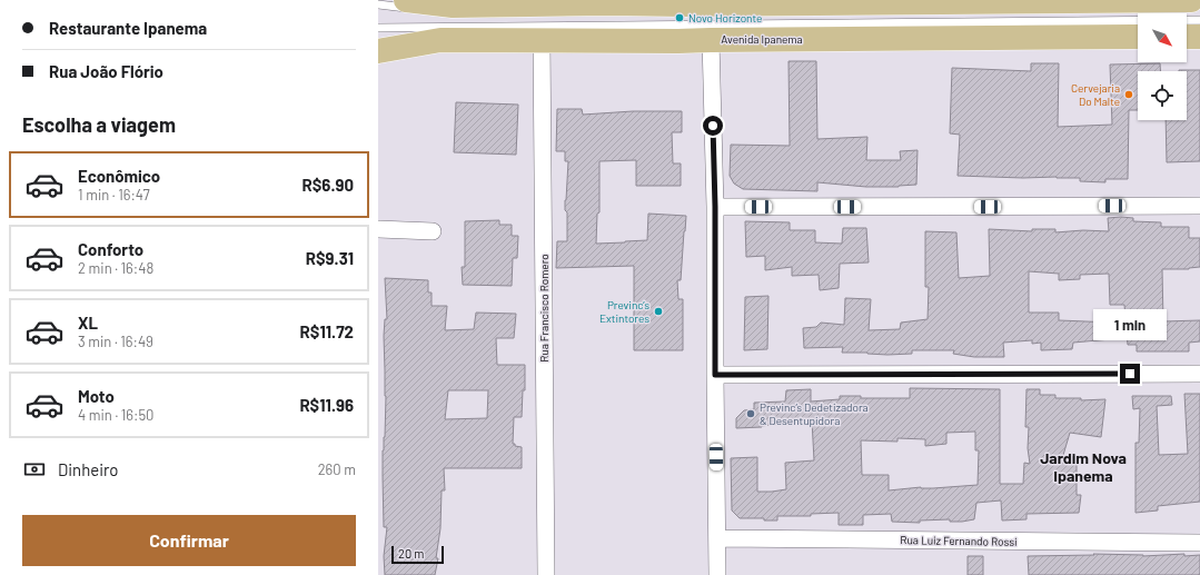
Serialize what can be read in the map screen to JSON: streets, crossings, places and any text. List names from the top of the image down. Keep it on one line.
{"streets":{"main road":["Avenida Ipanema"],"street":["Rua Francisco Romero","Rua Luiz Fernando Rossi"]},"crossings":[["Avenida Ipanema","Rua Francisco Romero"]],"districts":["Jardim Nova Ipanema"],"places":["Novo Horizonte","Cervejaria Do Malte","Previnc’s Extintores","Previnc’s Dedetizadora & Desentupidora"],"scale_bar":"20 m","north":"bottom right","page":{"banner":["Restaurante Ipanema","Rua João Flório"],"heading":"Escolha a viagem","list":[{"name":"Econômico","note":"1 min · 16:47","value":"R$6.90"},{"name":"Conforto","note":"2 min · 16:48","value":"R$9.31"},{"name":"XL","note":"3 min · 16:49","value":"R$11.72"},{"name":"Moto","note":"4 min · 16:50","value":"R$11.96"}],"bubble":"1 min","pay":["Dinheiro","260 m"],"buttons":"Confirmar","scale":"20 m"}}
